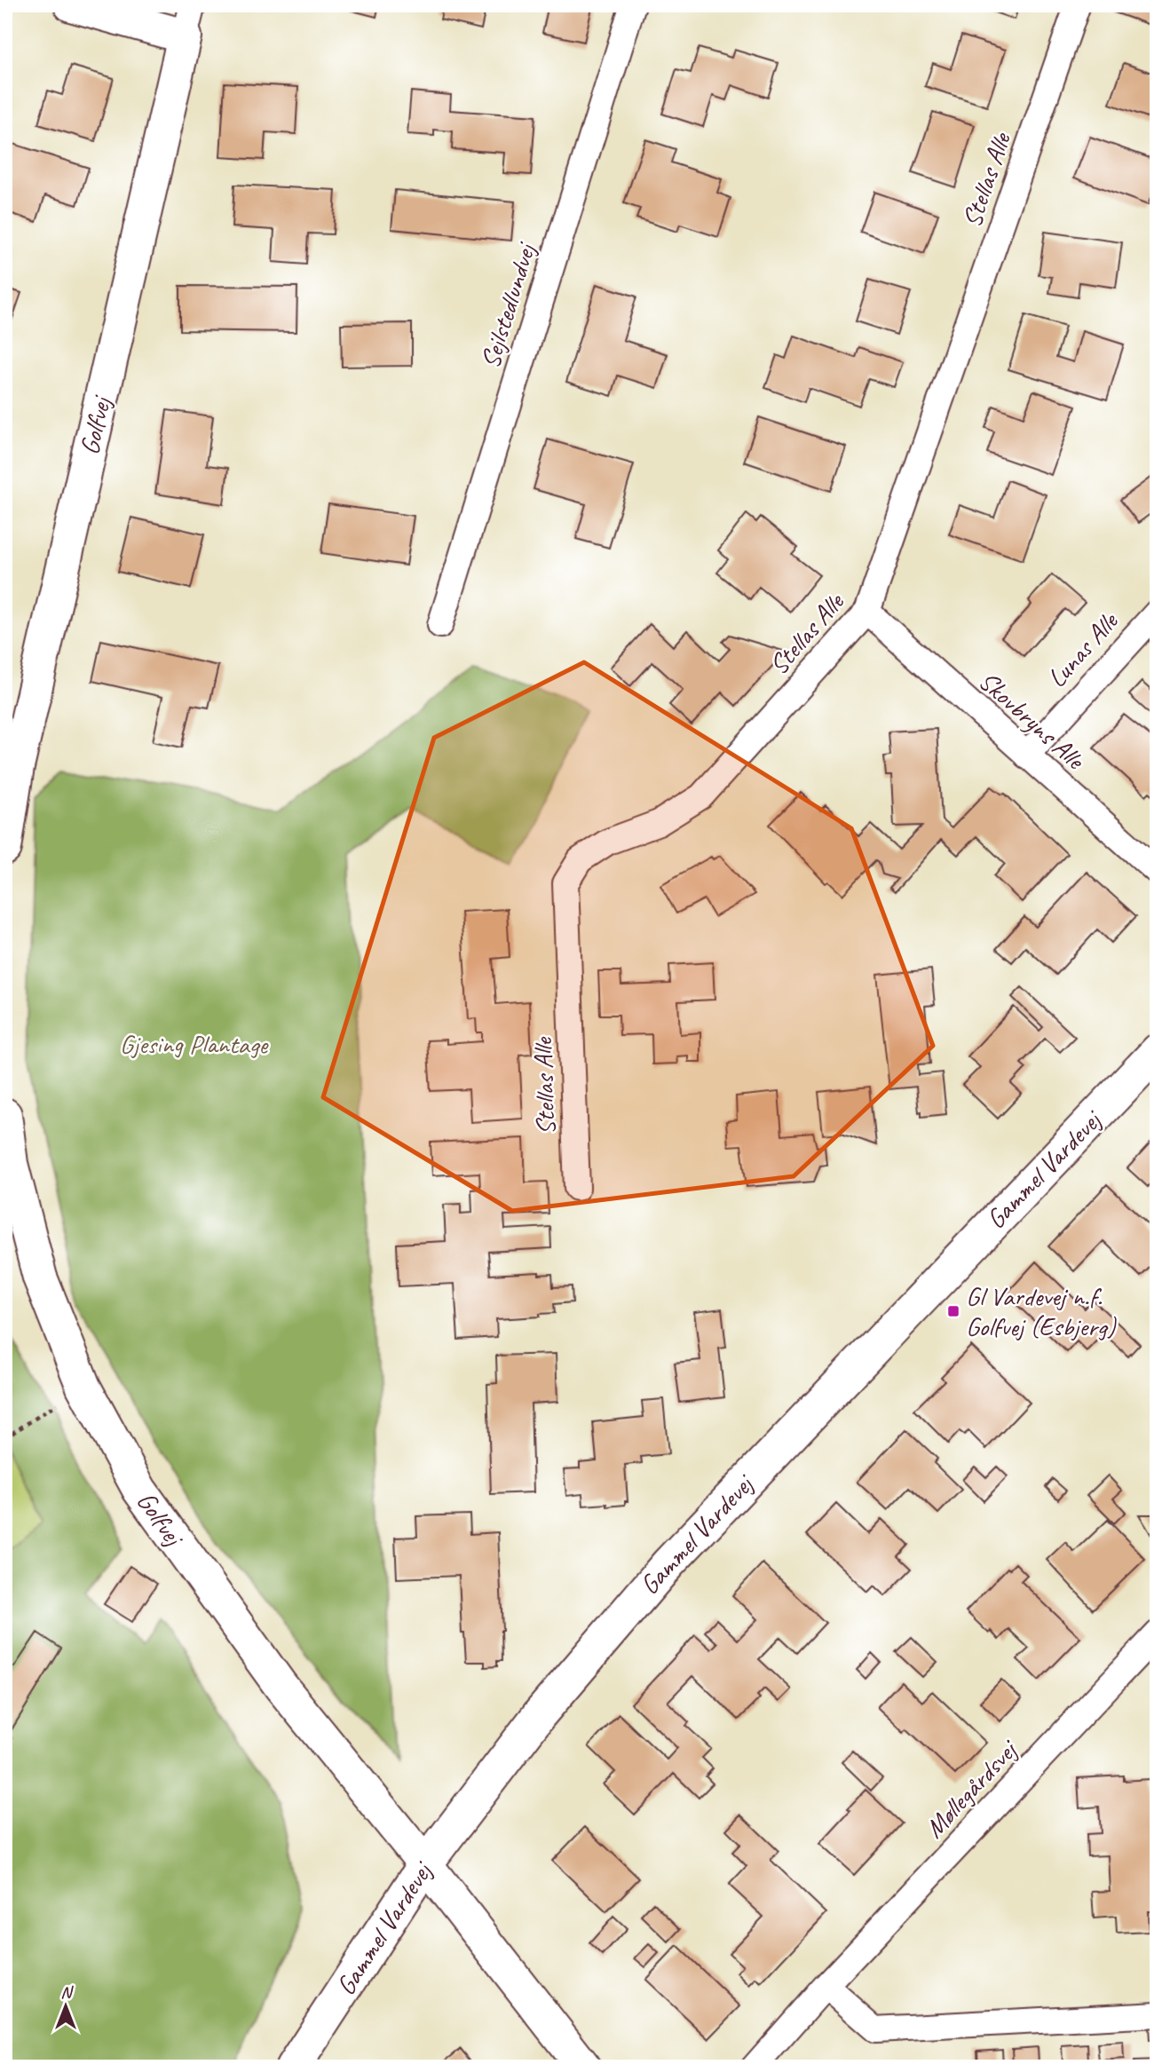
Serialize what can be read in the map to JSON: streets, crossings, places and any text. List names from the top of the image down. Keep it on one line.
{"streets":{"street":["Stellas Alle","Sejlstedlundvej","Golfvej","Lunas Alle","Skovbryns Alle","Gammel Vardevej","Møllegårdsvej"]},"crossings":[["Stellas Alle","Skovbryns Alle"],["Golfvej","Gammel Vardevej"],["Lunas Alle","Skovbryns Alle"]],"parks":["Gjesing Plantage"],"places":{"transit":["Gl Vardevej n.f. Golfvej (Esbjerg)"]},"north":"top"}
